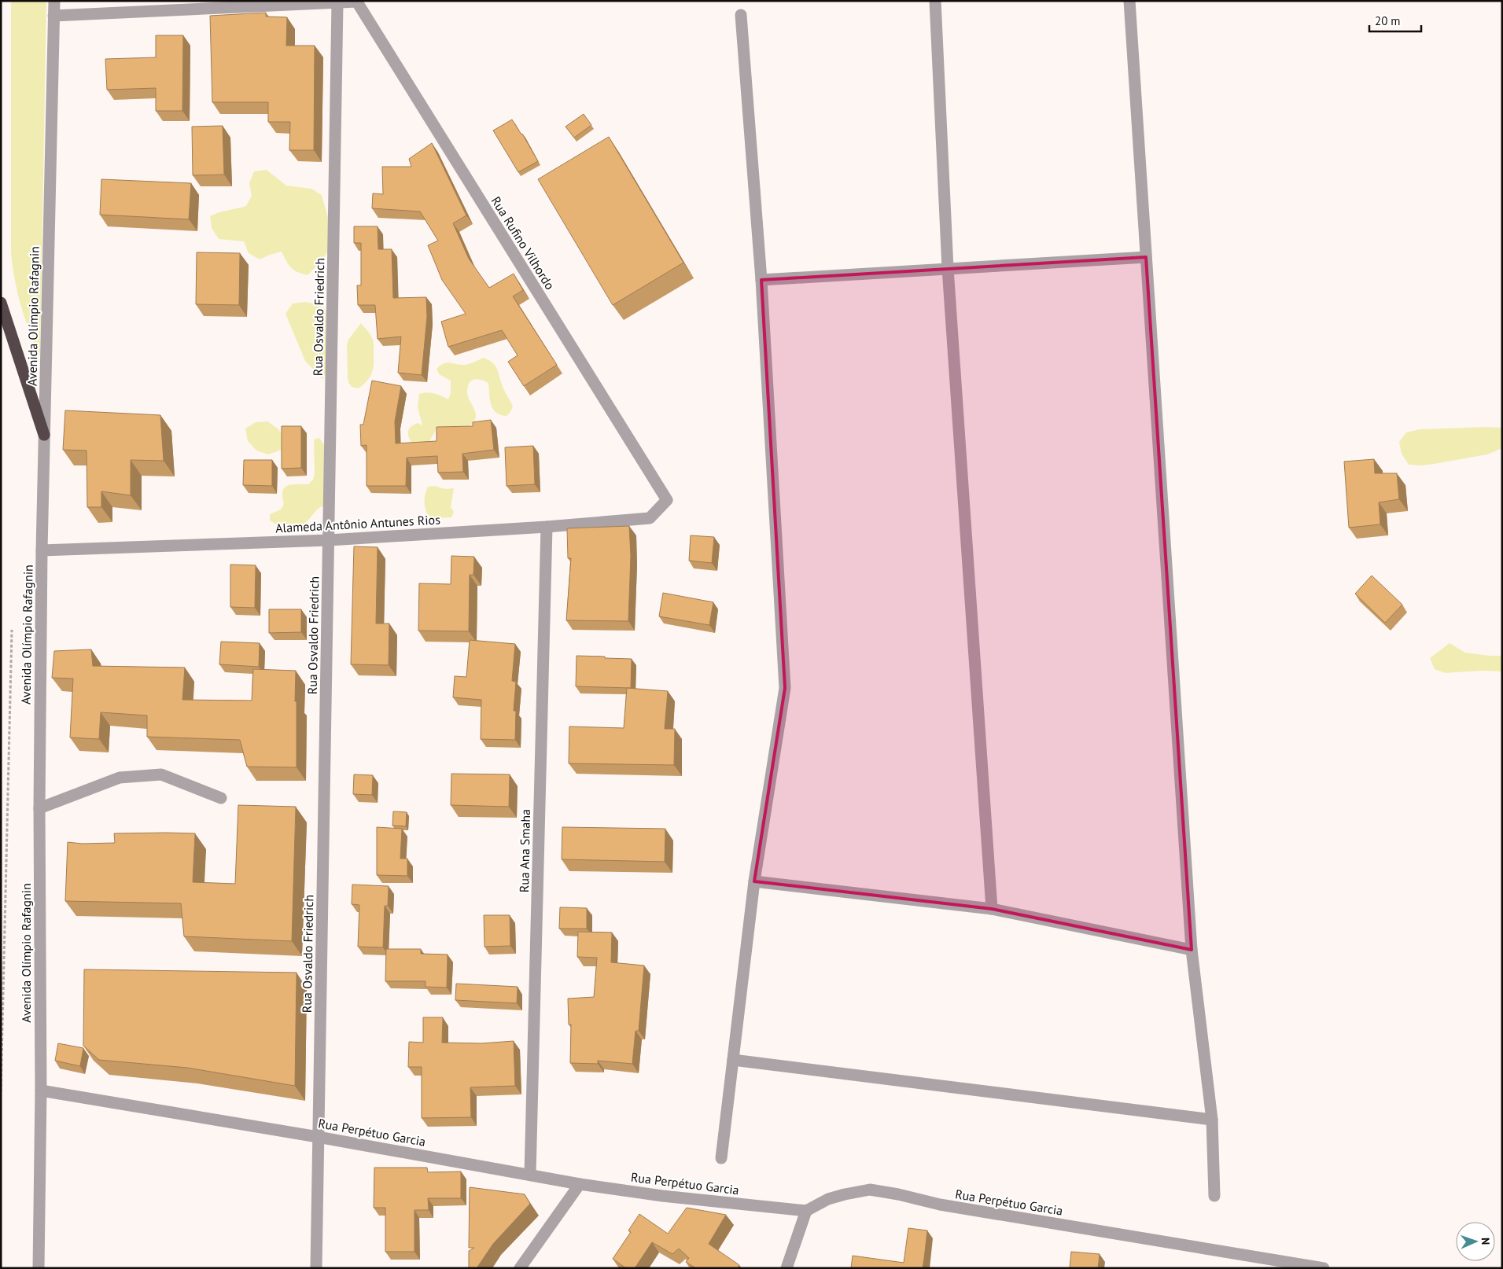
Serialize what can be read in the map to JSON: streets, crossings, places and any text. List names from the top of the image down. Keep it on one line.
{"streets":{"street":["Rua Rufino Vilhordo","Avenida Olímpio Rafagnin","Rua Osvaldo Friedrich","Alameda Antônio Antunes Rios","Rua Ana Smaha","Rua Perpétuo Garcia"]},"crossings":[["Rua Rufino Vilhordo","Alameda Antônio Antunes Rios"],["Avenida Olímpio Rafagnin","Alameda Antônio Antunes Rios"],["Avenida Olímpio Rafagnin","Rua Perpétuo Garcia"],["Rua Osvaldo Friedrich","Alameda Antônio Antunes Rios"],["Rua Osvaldo Friedrich","Rua Perpétuo Garcia"],["Alameda Antônio Antunes Rios","Rua Ana Smaha"],["Rua Ana Smaha","Rua Perpétuo Garcia"]],"scale_bar":"20 m","north":"right"}
